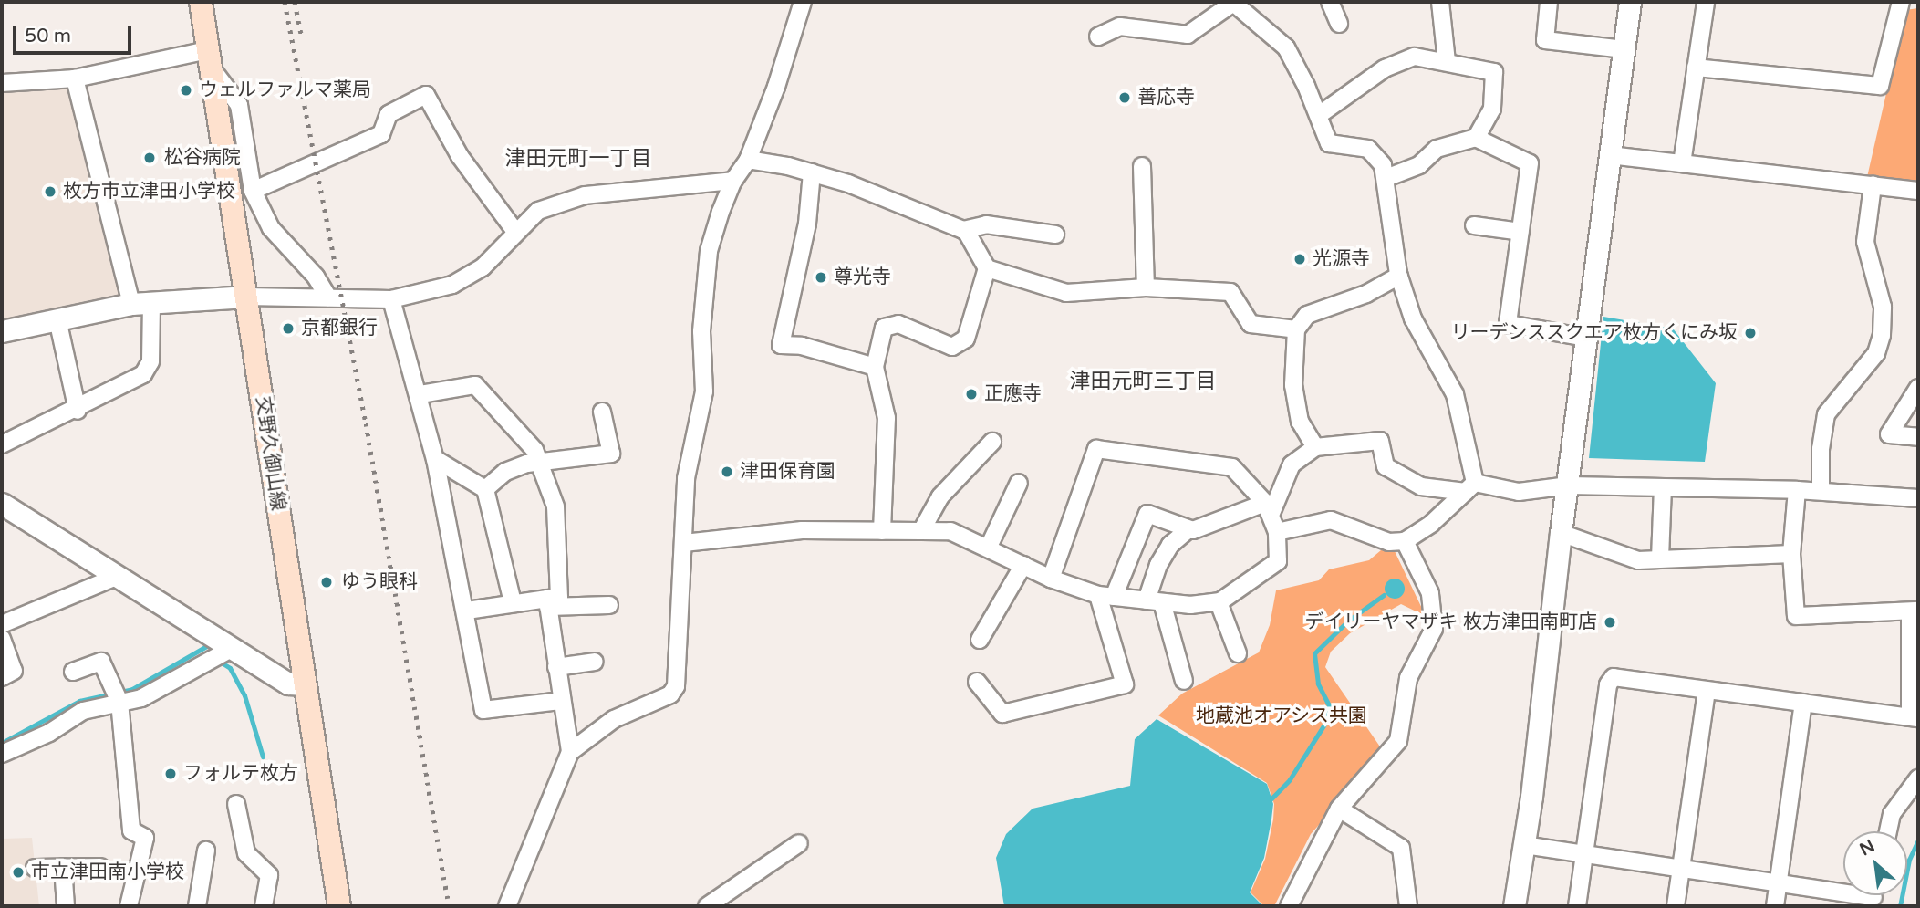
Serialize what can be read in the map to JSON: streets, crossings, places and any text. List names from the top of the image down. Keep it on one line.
{"streets":{"main road":["交野久御山線"]},"districts":["津田元町一丁目","津田元町三丁目"],"parks":["地蔵池オアシス共園"],"places":["ウェルファルマ薬局","善応寺","松谷病院","枚方市立津田小学校","光源寺","尊光寺","京都銀行","リーデンススクエア枚方くにみ坂","正應寺","津田保育園","ゆう眼科","デイリーヤマザキ 枚方津田南町店","フォルテ枚方","市立津田南小学校"],"scale_bar":"50 m","north":"top left"}
